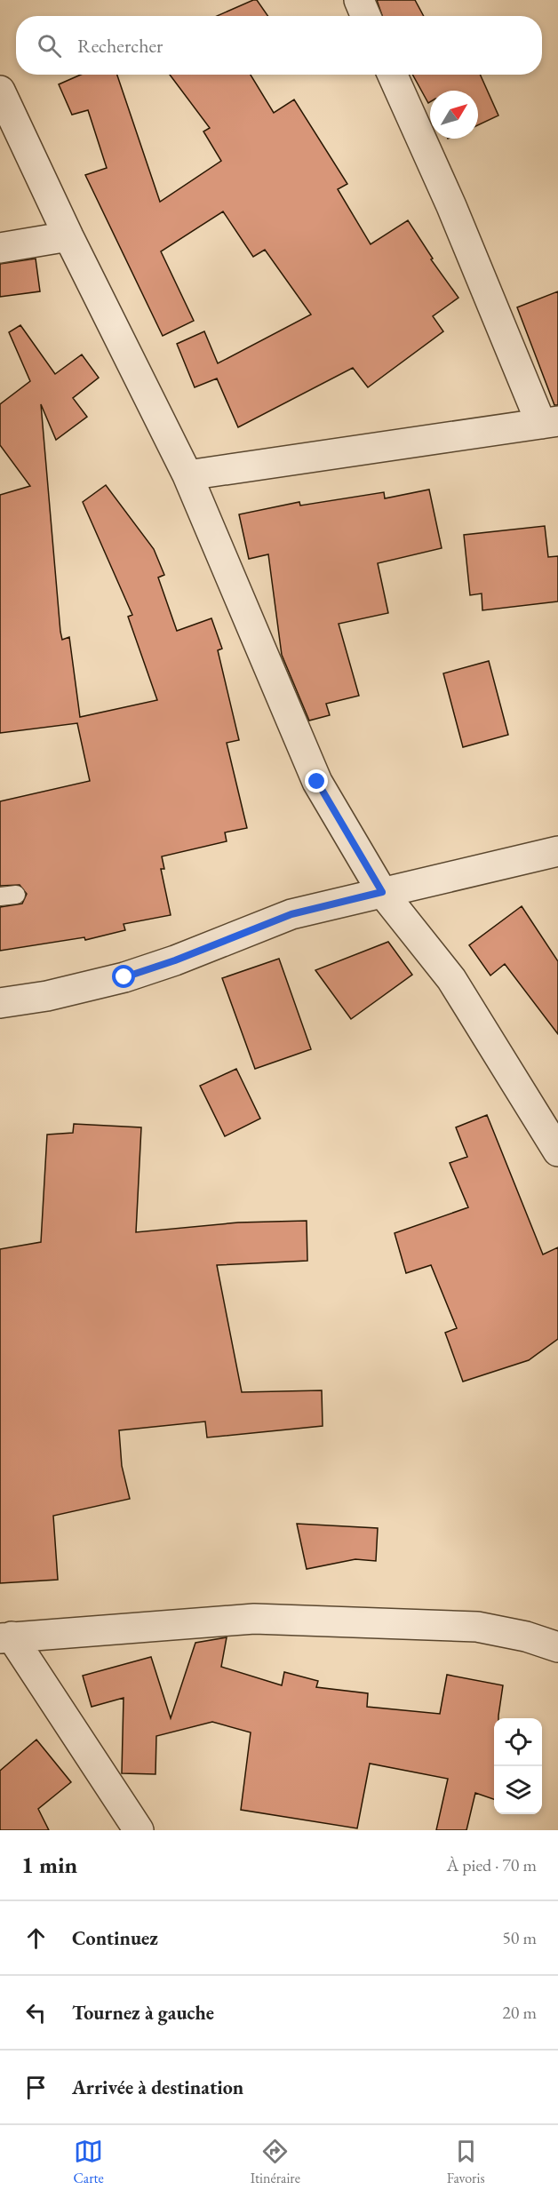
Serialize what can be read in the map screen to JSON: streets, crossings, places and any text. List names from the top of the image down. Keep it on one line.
{"north":"top right","page":{"search":"Rechercher","heading":["1 min","À pied · 70 m"],"list":[["Continuez","50 m"],["Tournez à gauche","20 m"],"Arrivée à destination"],"nav":["Carte","Itinéraire","Favoris"]}}
